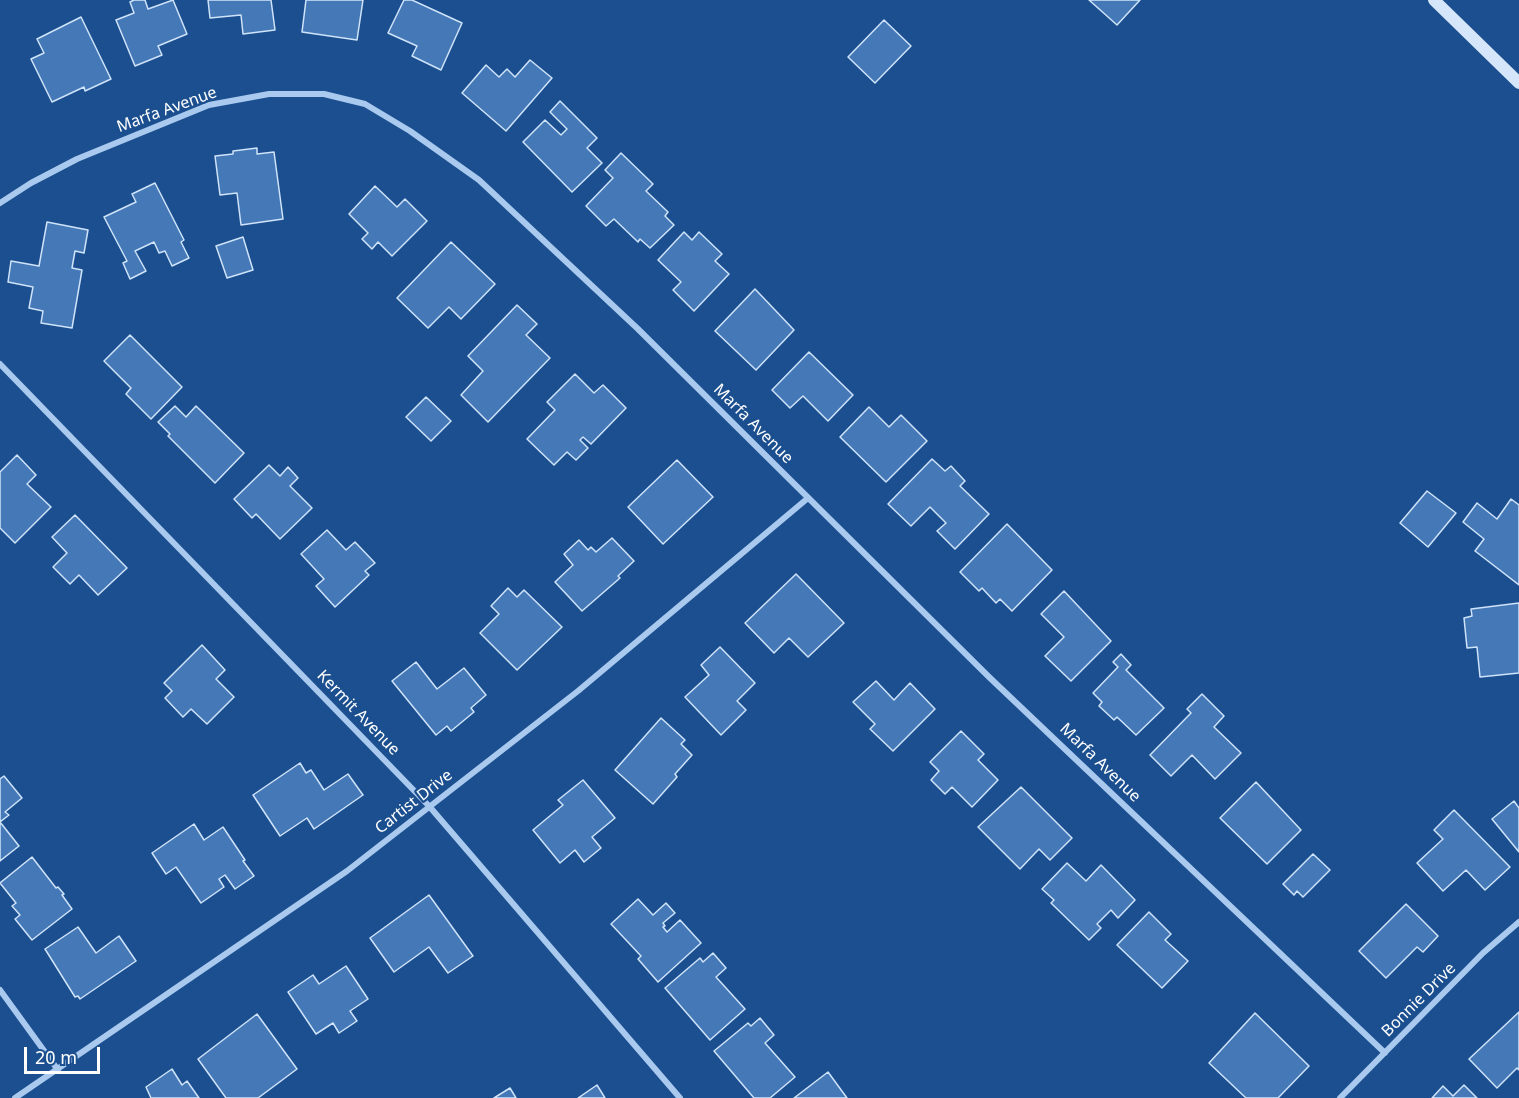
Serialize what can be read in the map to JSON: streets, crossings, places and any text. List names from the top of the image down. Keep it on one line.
{"streets":{"street":["Marfa Avenue","Kermit Avenue","Cartist Drive","Bonnie Drive"]},"crossings":[["Marfa Avenue","Cartist Drive"],["Marfa Avenue","Bonnie Drive"],["Kermit Avenue","Cartist Drive"]],"scale_bar":"20 m"}
